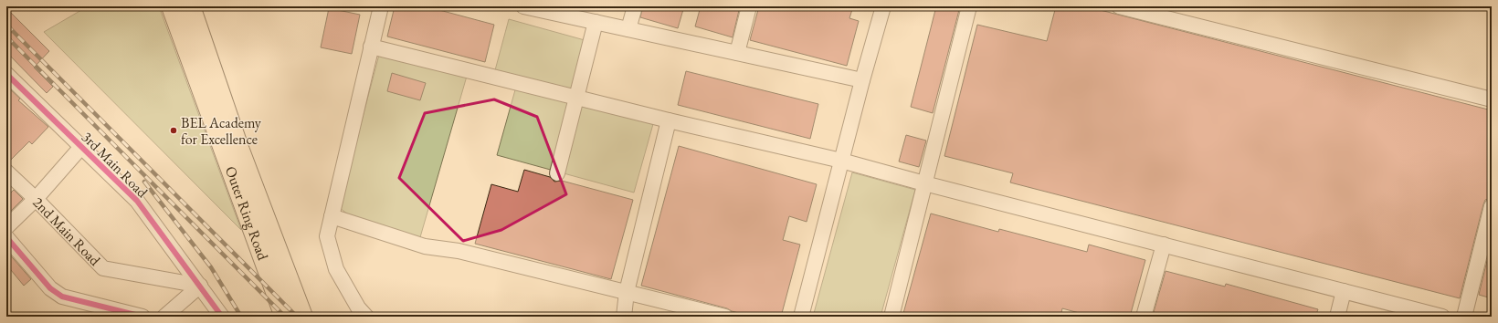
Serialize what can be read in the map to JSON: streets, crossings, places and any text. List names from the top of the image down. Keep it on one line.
{"streets":{"highway":["Outer Ring Road"],"street":["3rd Main Road","2nd Main Road"]},"crossings":[["3rd Main Road","2nd Main Road"]],"places":["BEL Academy for Excellence"]}
